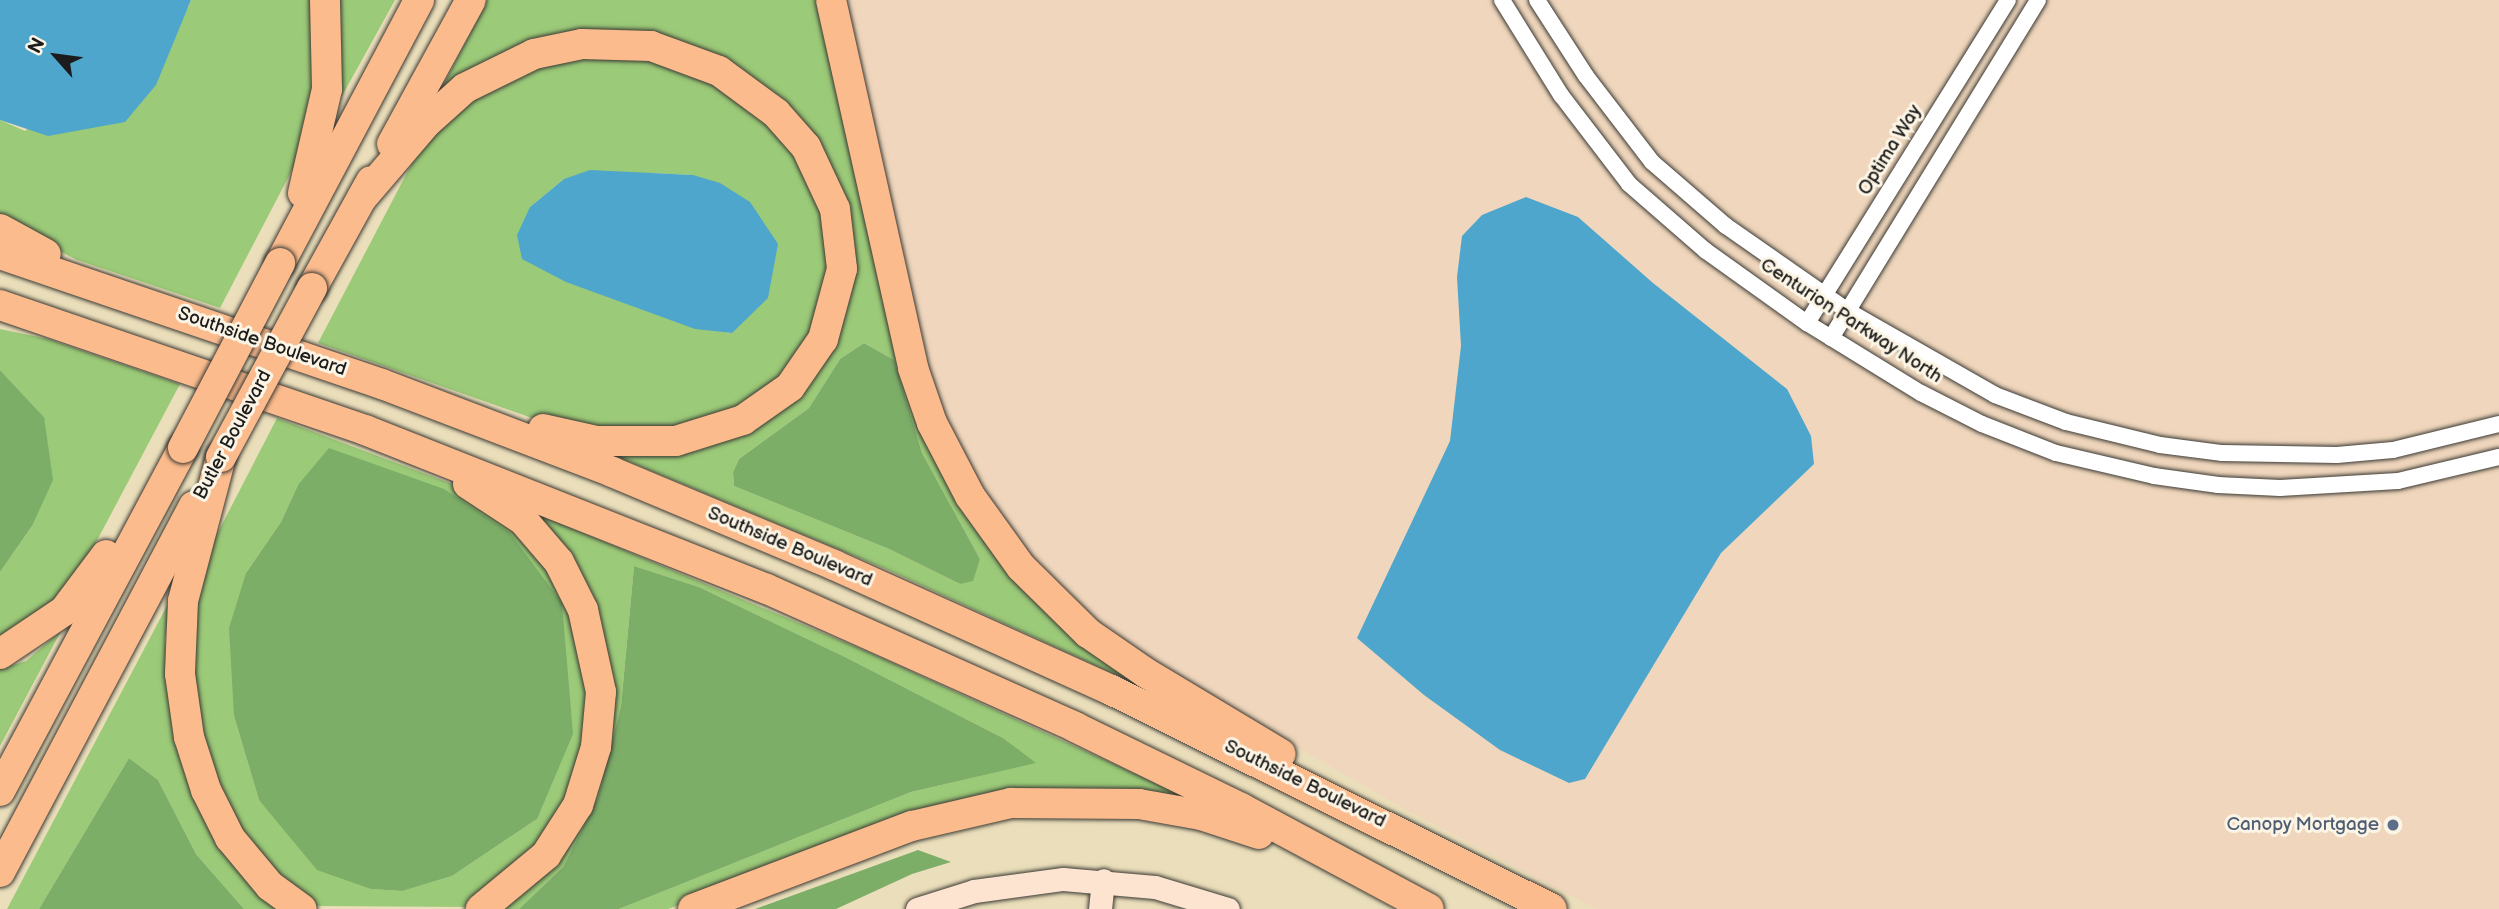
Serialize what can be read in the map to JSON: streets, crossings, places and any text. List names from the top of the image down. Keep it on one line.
{"streets":{"highway":["Southside Boulevard","Butler Boulevard"],"street":["Optima Way","Centurion Parkway North"]},"crossings":[["Optima Way","Centurion Parkway North"]],"places":["Canopy Mortgage"],"north":"top left"}
